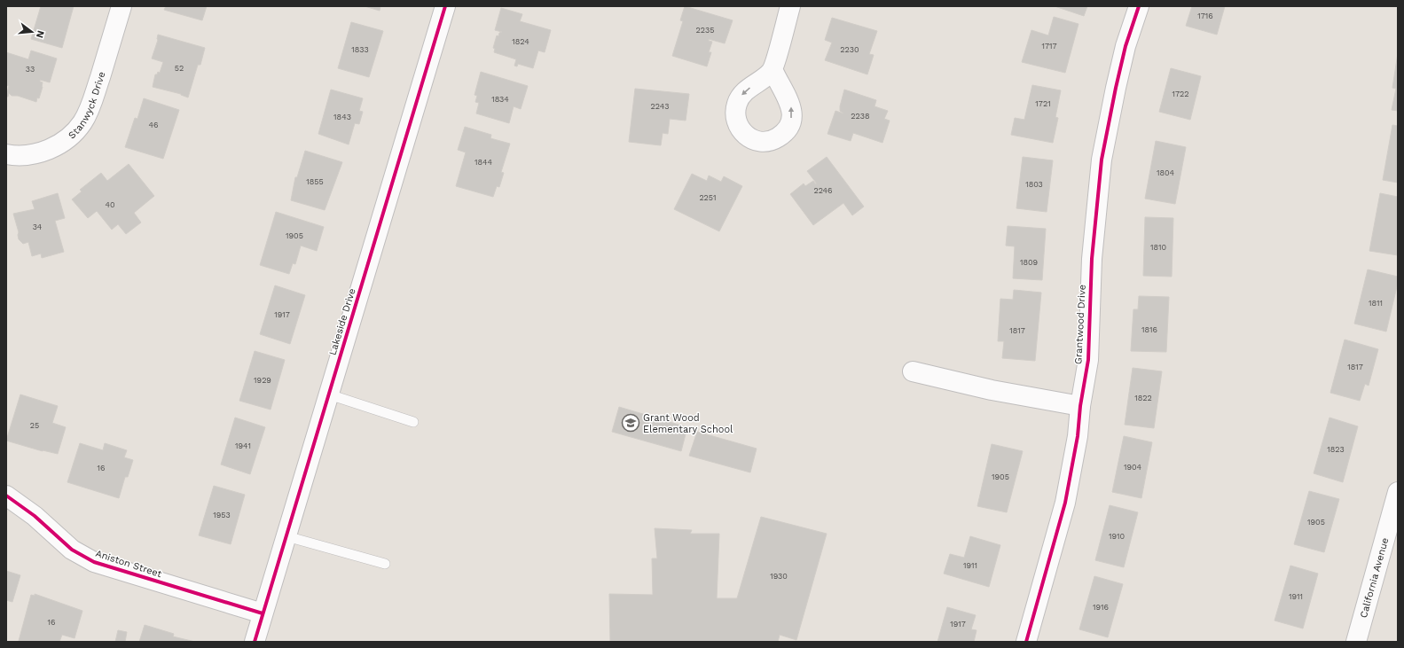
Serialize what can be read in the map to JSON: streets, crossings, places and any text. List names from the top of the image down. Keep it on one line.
{"streets":{"street":["Stanwyck Drive","Lakeside Drive","Grantwood Drive","Aniston Street","California Avenue"]},"crossings":[["Lakeside Drive","Aniston Street"]],"places":{"school or university":["Grant Wood Elementary School"]},"house_numbers":["1716","2235","1824","1717","1833","2230","52","33","1722","1834","1721","2243","2238","1843","46","1844","1804","1855","1803","2246","2251","40","34","1905","1810","1809","1811","1917","1816","1817","1817","1929","1822","25","1941","1823","1904","16","1905","1953","1905","1910","1911","1930","1911","1916","16","1917"],"north":"right"}
